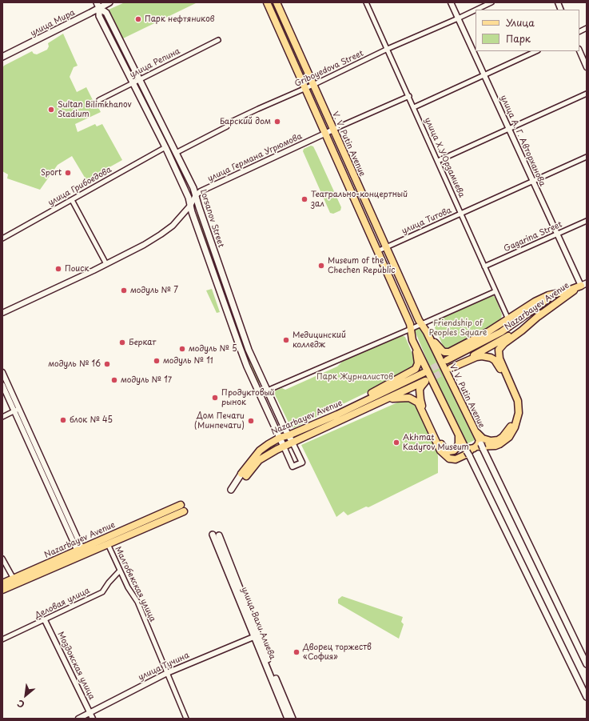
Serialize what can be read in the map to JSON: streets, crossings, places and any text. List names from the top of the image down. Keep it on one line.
{"streets":{"main road":["улица Мира","V. V. Putin Avenue","Lorsanov Street","Nazarbayev Avenue","улица Вахи Алиева"],"street":["улица Репина","Griboyedova Street","улица А. Г. Авторханова","улица Германа Угрюмова","улица Х.У.Орзамиева","улица Грибоедова","улица Титова","Gagarina Street","Малгобекская улица","Деловая улица","Моздокская улица","улица Тучина"]},"crossings":[["улица Мира","Lorsanov Street"],["улица Репина","Lorsanov Street"],["Griboyedova Street","улица А. Г. Авторханова"],["Griboyedova Street","V. V. Putin Avenue"],["Griboyedova Street","улица Х.У.Орзамиева"],["Griboyedova Street","Lorsanov Street"],["улица А. Г. Авторханова","улица Титова"],["улица А. Г. Авторханова","Gagarina Street"],["улица А. Г. Авторханова","Nazarbayev Avenue"],["V. V. Putin Avenue","улица Германа Угрюмова"],["V. V. Putin Avenue","улица Титова"],["V. V. Putin Avenue","Nazarbayev Avenue"],["улица Германа Угрюмова","улица Х.У.Орзамиева"],["улица Германа Угрюмова","Lorsanov Street"],["улица Х.У.Орзамиева","улица Титова"],["улица Х.У.Орзамиева","Gagarina Street"],["улица Грибоедова","Lorsanov Street"],["Lorsanov Street","Nazarbayev Avenue"],["Nazarbayev Avenue","Малгобекская улица"],["Малгобекская улица","Деловая улица"],["Малгобекская улица","улица Тучина"],["Деловая улица","Моздокская улица"],["улица Вахи Алиева","улица Тучина"],["Моздокская улица","улица Тучина"]],"parks":["Friendship of Peoples Square","Парк Журналистов"],"places":["Парк нефтяников","Sultan Bilimkhanov Stadium","Барский дом","Sport","Театрально-концертный зал","Museum of the Chechen Republic","Поиск","модуль № 7","Медицинский колледж","Беркат","модуль № 5","модуль № 11","модуль № 16","модуль № 17","Продуктовый рынок","блок № 45","Дом Печати (Минпечати)","Akhmat Kadyrov Museum","Дворец торжеств «София»"],"legend":["Улица","Парк"],"north":"bottom left"}
